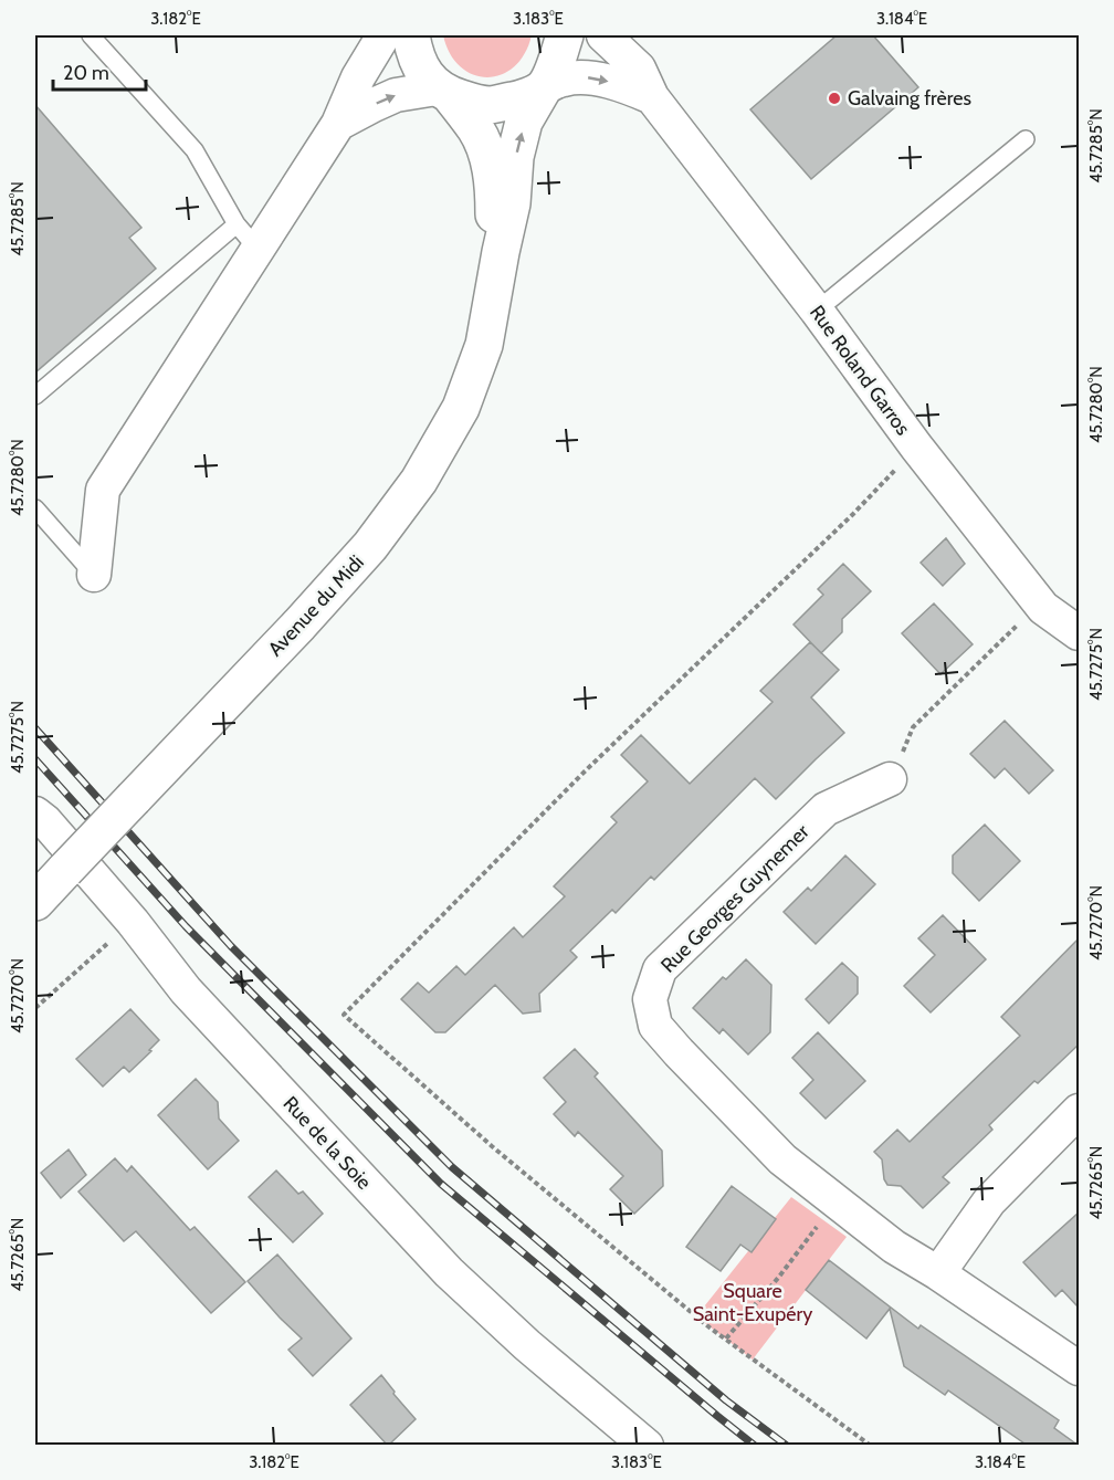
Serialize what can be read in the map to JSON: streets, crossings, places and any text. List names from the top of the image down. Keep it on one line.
{"streets":{"main road":["Avenue du Midi"],"street":["Rue Roland Garros","Rue Georges Guynemer","Rue de la Soie"]},"parks":["Square Saint-Exupéry"],"places":["Galvaing frères"],"scale_bar":"20 m","coordinates":["3.182°E","3.183°E","3.184°E","45.7285°N","45.7280°N","45.7275°N","45.7270°N","45.7265°N"]}
